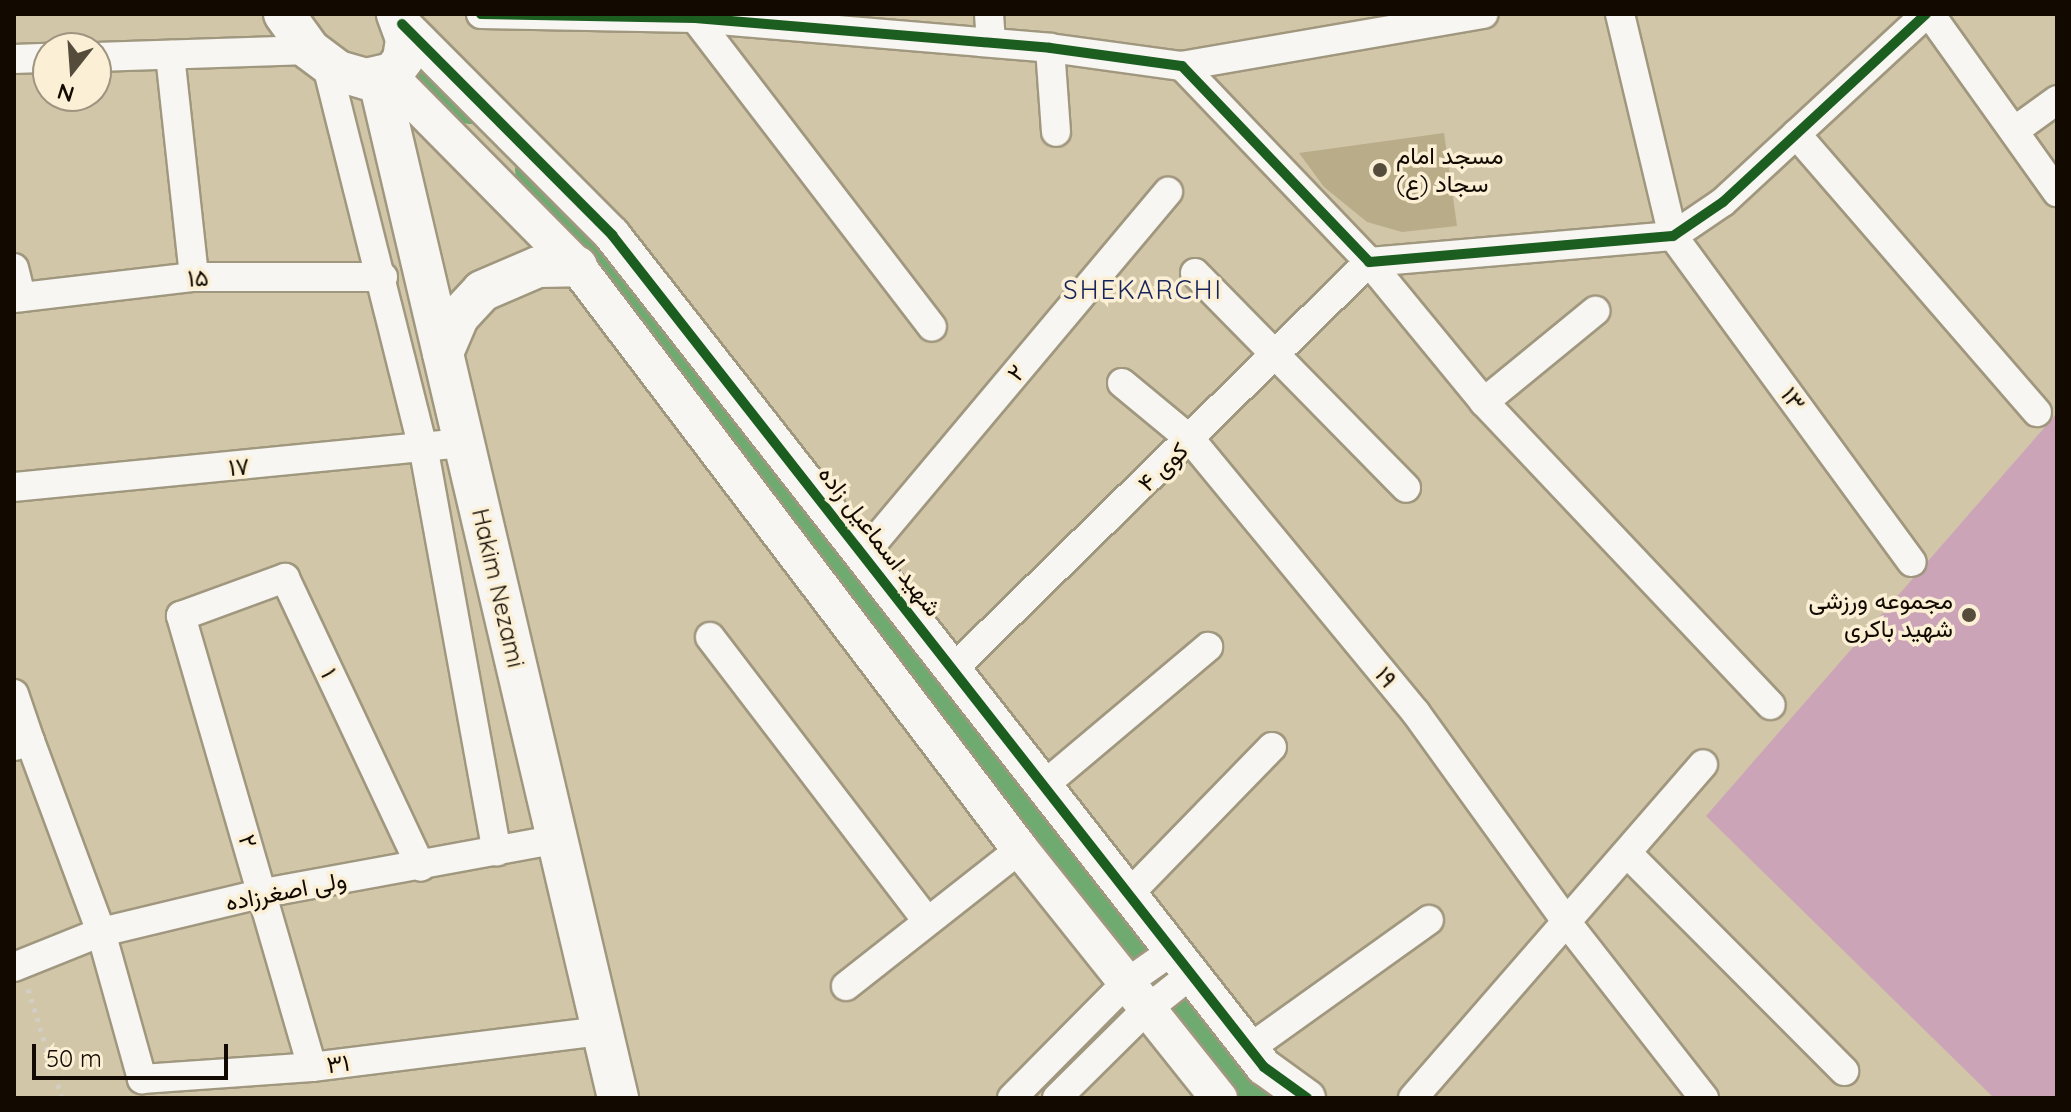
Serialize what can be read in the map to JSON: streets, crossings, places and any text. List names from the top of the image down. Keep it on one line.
{"streets":{"main road":["Hakim Nezami"],"street":["۱۵","۲","۱۳","۱۷","کوی ۴","شهید اسماعیل زاده","۱","۱۹","ولی اصغرزاده","۳۱"]},"crossings":[["۲","شهید اسماعیل زاده"],["۲","۱"],["۲","ولی اصغرزاده"],["۲","۳۱"],["۱۷","Hakim Nezami"],["کوی ۴","شهید اسماعیل زاده"],["کوی ۴","۱۹"],["Hakim Nezami","ولی اصغرزاده"],["Hakim Nezami","۳۱"],["۱","ولی اصغرزاده"],["ولی اصغرزاده","۳۱"]],"districts":["SHEKARCHI"],"places":["مسجد امام سجاد (ع)","مجموعه ورزشی شهید باکری"],"scale_bar":"50 m","north":"bottom"}
